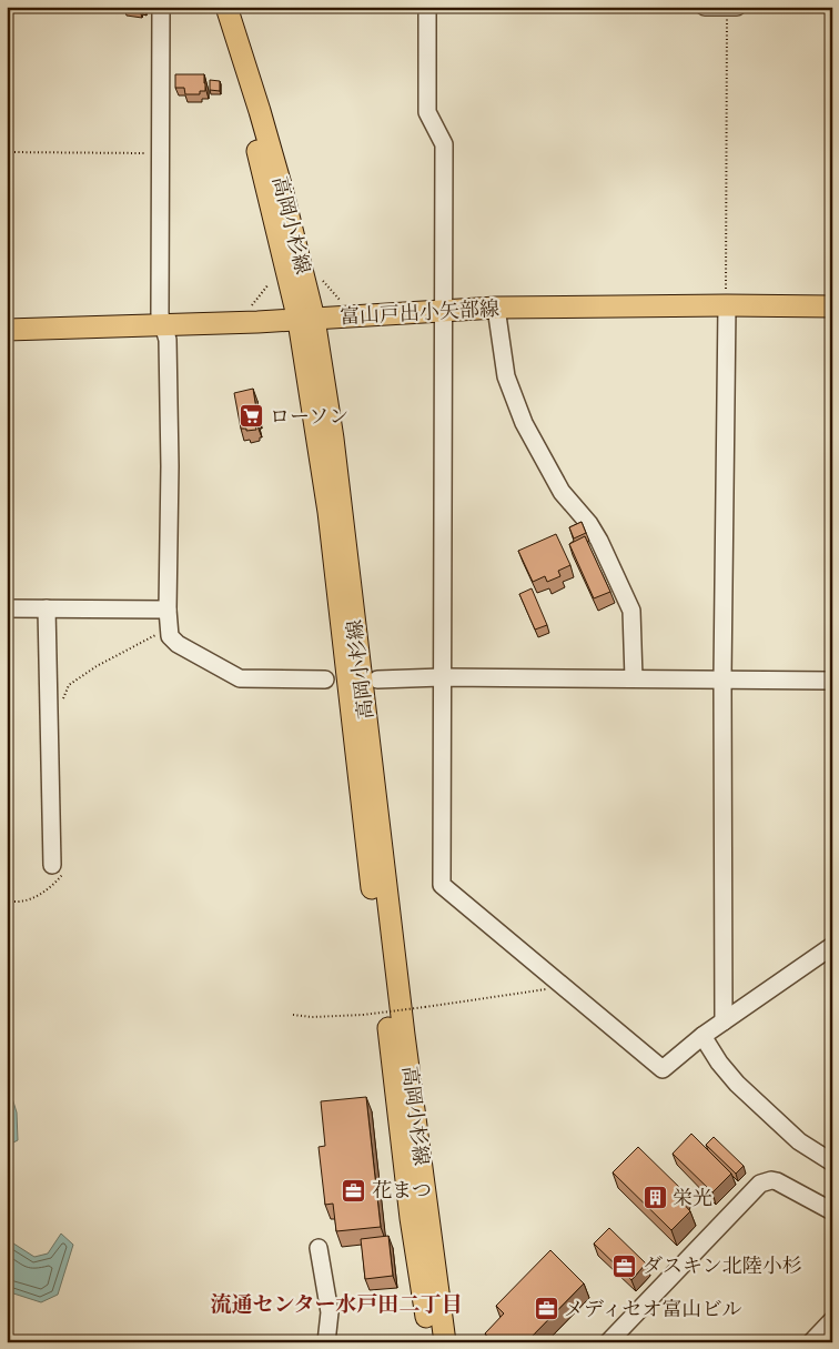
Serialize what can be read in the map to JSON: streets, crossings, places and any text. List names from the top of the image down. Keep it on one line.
{"streets":{"main road":["高岡小杉線","富山戸出小矢部線"]},"crossings":[["高岡小杉線","富山戸出小矢部線"]],"districts":["流通センター水戸田二丁目"],"places":{"supermarket":["ローソン"],"office":["花まつ","ダスキン北陸小杉","メディセオ富山ビル"],"building":["栄光"]}}
